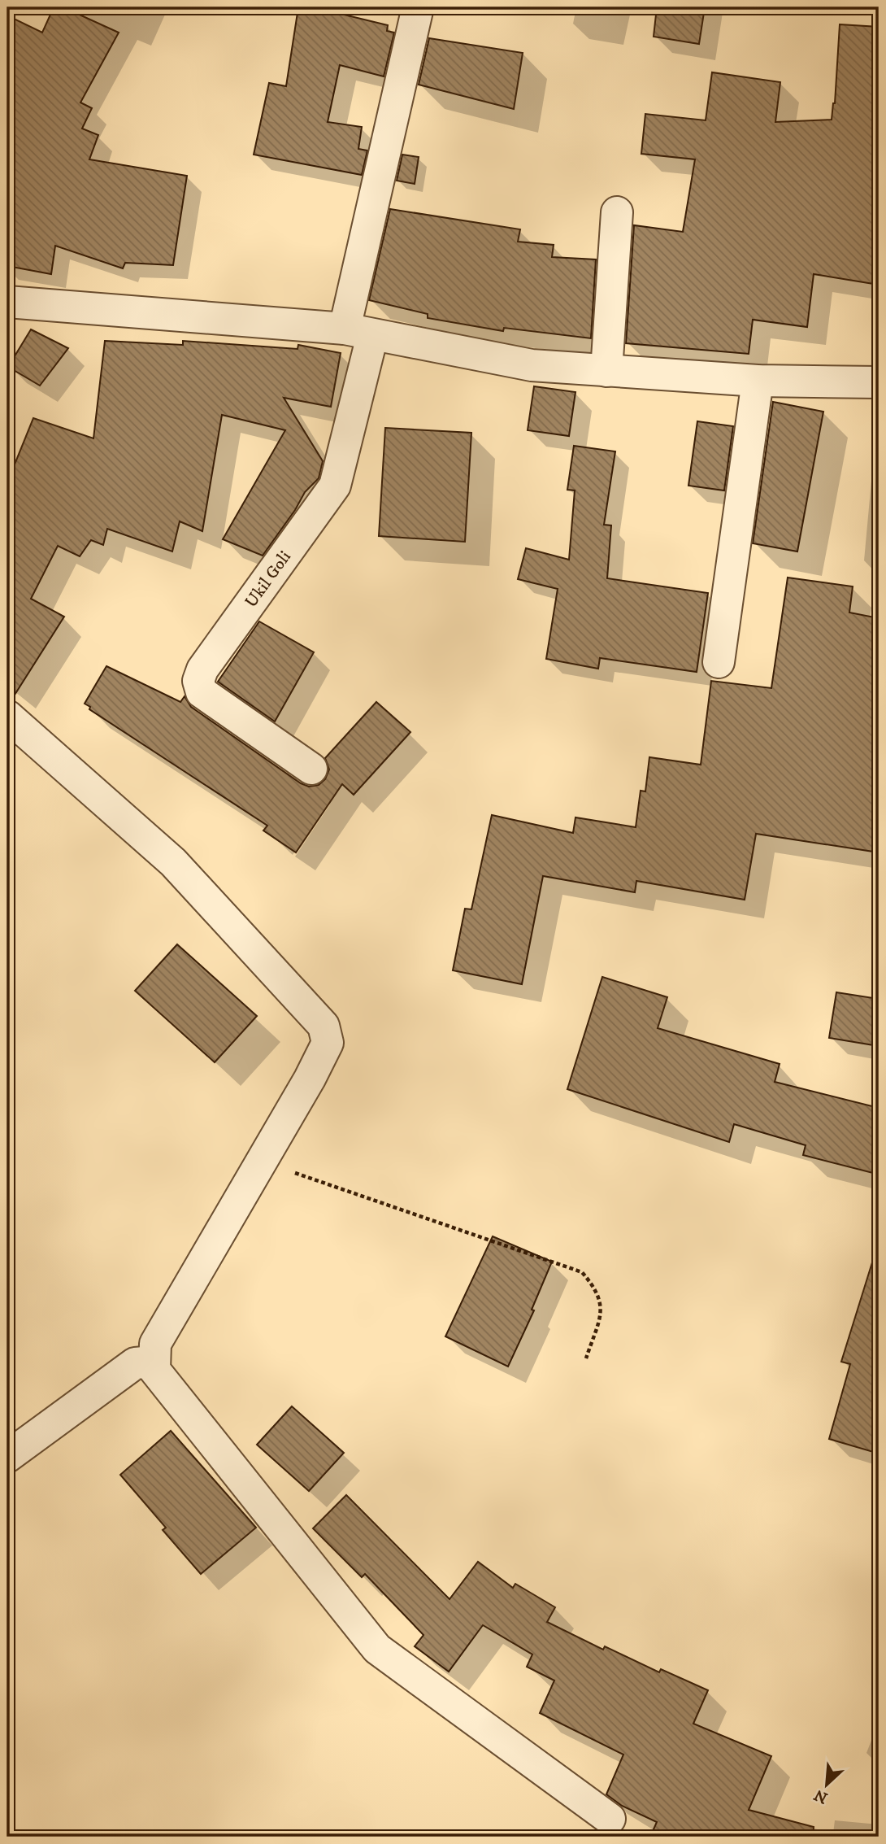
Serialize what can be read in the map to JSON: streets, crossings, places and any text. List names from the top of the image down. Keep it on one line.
{"streets":{"street":["Ukil Goli"]},"north":"bottom left"}
